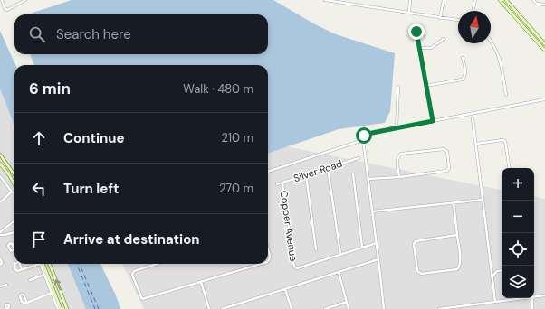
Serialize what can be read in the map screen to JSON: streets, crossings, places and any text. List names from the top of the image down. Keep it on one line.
{"streets":{"street":["Silver Road","Copper Avenue"]},"crossings":[["Silver Road","Copper Avenue"]],"north":"top","page":{"search":"Search here","heading":["6 min","Walk · 480 m"],"list":[["Continue","210 m"],["Turn left","270 m"],"Arrive at destination"],"map_buttons":["+","−"]}}
